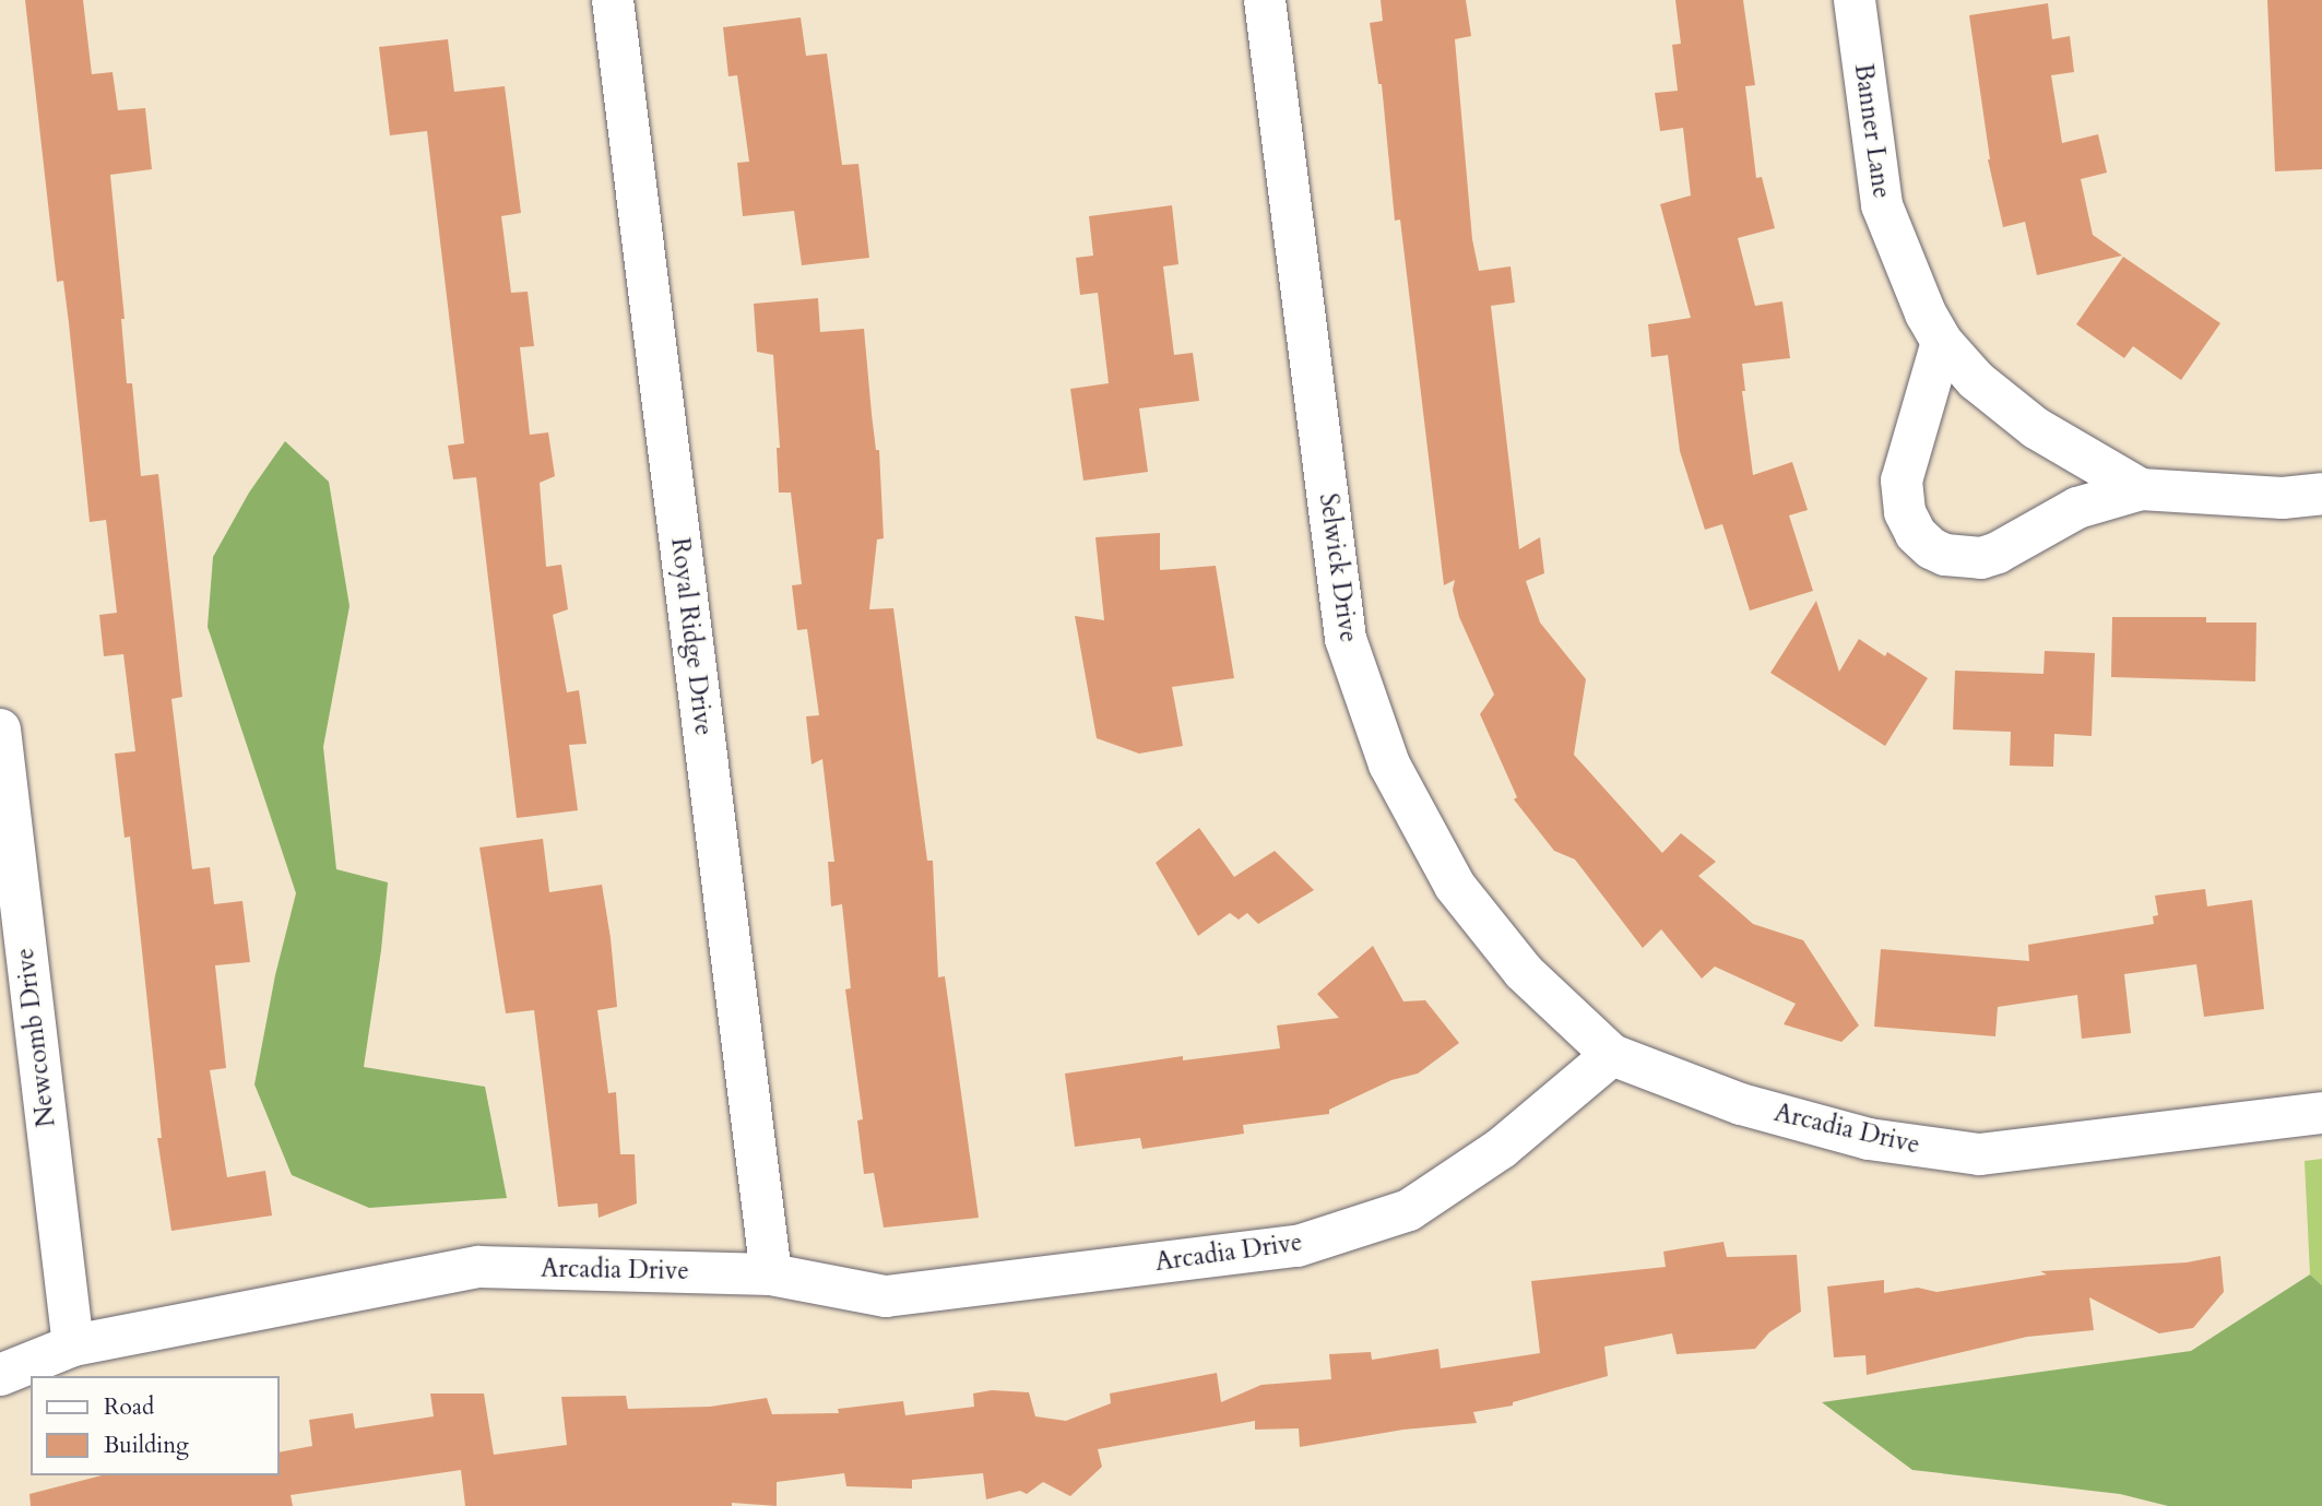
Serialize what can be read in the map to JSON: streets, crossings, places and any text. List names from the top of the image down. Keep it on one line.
{"streets":{"street":["Banner Lane","Selwick Drive","Royal Ridge Drive","Newcomb Drive","Arcadia Drive"]},"crossings":[["Selwick Drive","Arcadia Drive"],["Royal Ridge Drive","Arcadia Drive"],["Newcomb Drive","Arcadia Drive"]],"legend":["Road","Building"]}
